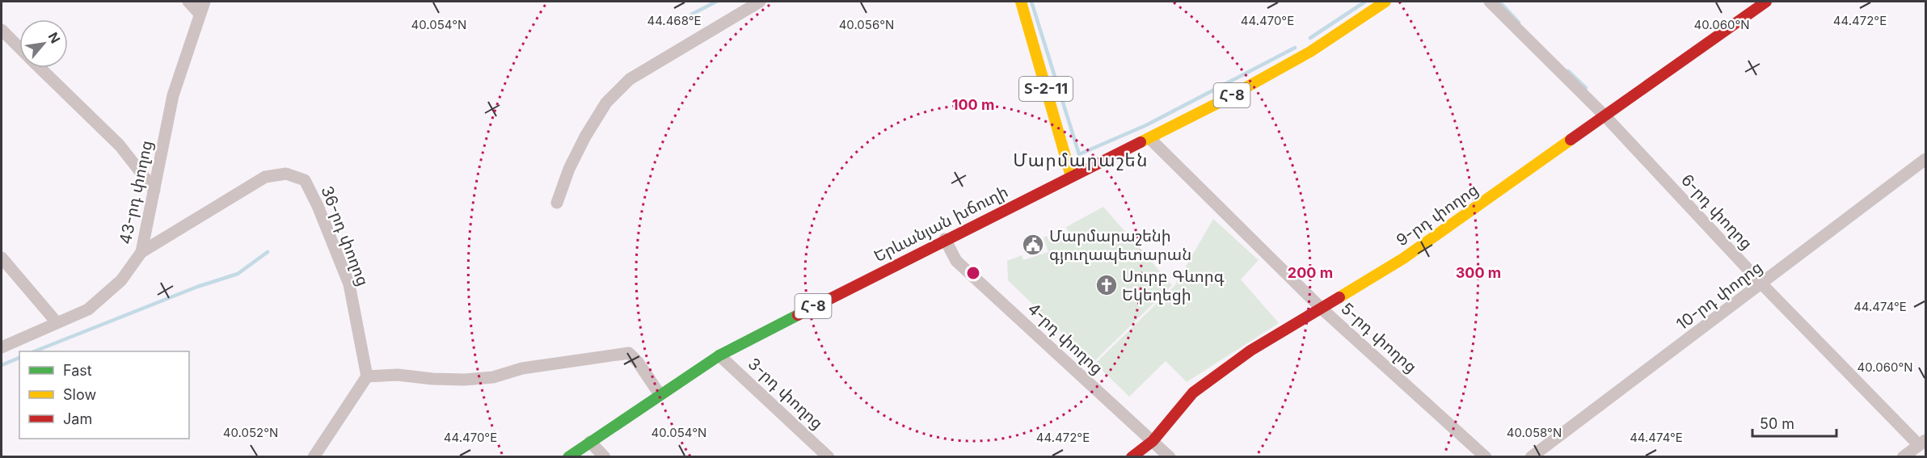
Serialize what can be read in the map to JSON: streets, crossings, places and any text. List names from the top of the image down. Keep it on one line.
{"streets":{"main road":["Տ-2-11","Հ-8","9-րդ փողոց","Երևանյան խճուղի"],"street":["43-րդ փողոց","6-րդ փողոց","36-րդ փողոց","10-րդ փողոց","5-րդ փողոց","4-րդ փողոց","3-րդ փողոց"]},"crossings":[["Տ-2-11","Երևանյան խճուղի"],["43-րդ փողոց","36-րդ փողոց"],["6-րդ փողոց","9-րդ փողոց"],["6-րդ փողոց","10-րդ փողոց"],["9-րդ փողոց","5-րդ փողոց"],["9-րդ փողոց","4-րդ փողոց"],["Երևանյան խճուղի","5-րդ փողոց"],["Երևանյան խճուղի","4-րդ փողոց"],["Երևանյան խճուղի","3-րդ փողոց"]],"districts":["Մարմարաշեն"],"places":{"public building":["Մարմարաշենի գյուղապետարան"],"church":["Սուրբ Գևորգ Եկեղեցի"]},"legend":["Fast","Slow","Jam"],"scale_bar":"50 m","north":"top right","coordinates":["44.468°E","44.470°E","44.472°E","40.054°N","40.056°N","40.060°N","44.474°E","40.052°N","40.058°N"],"rings":["100 m","200 m","300 m"]}
